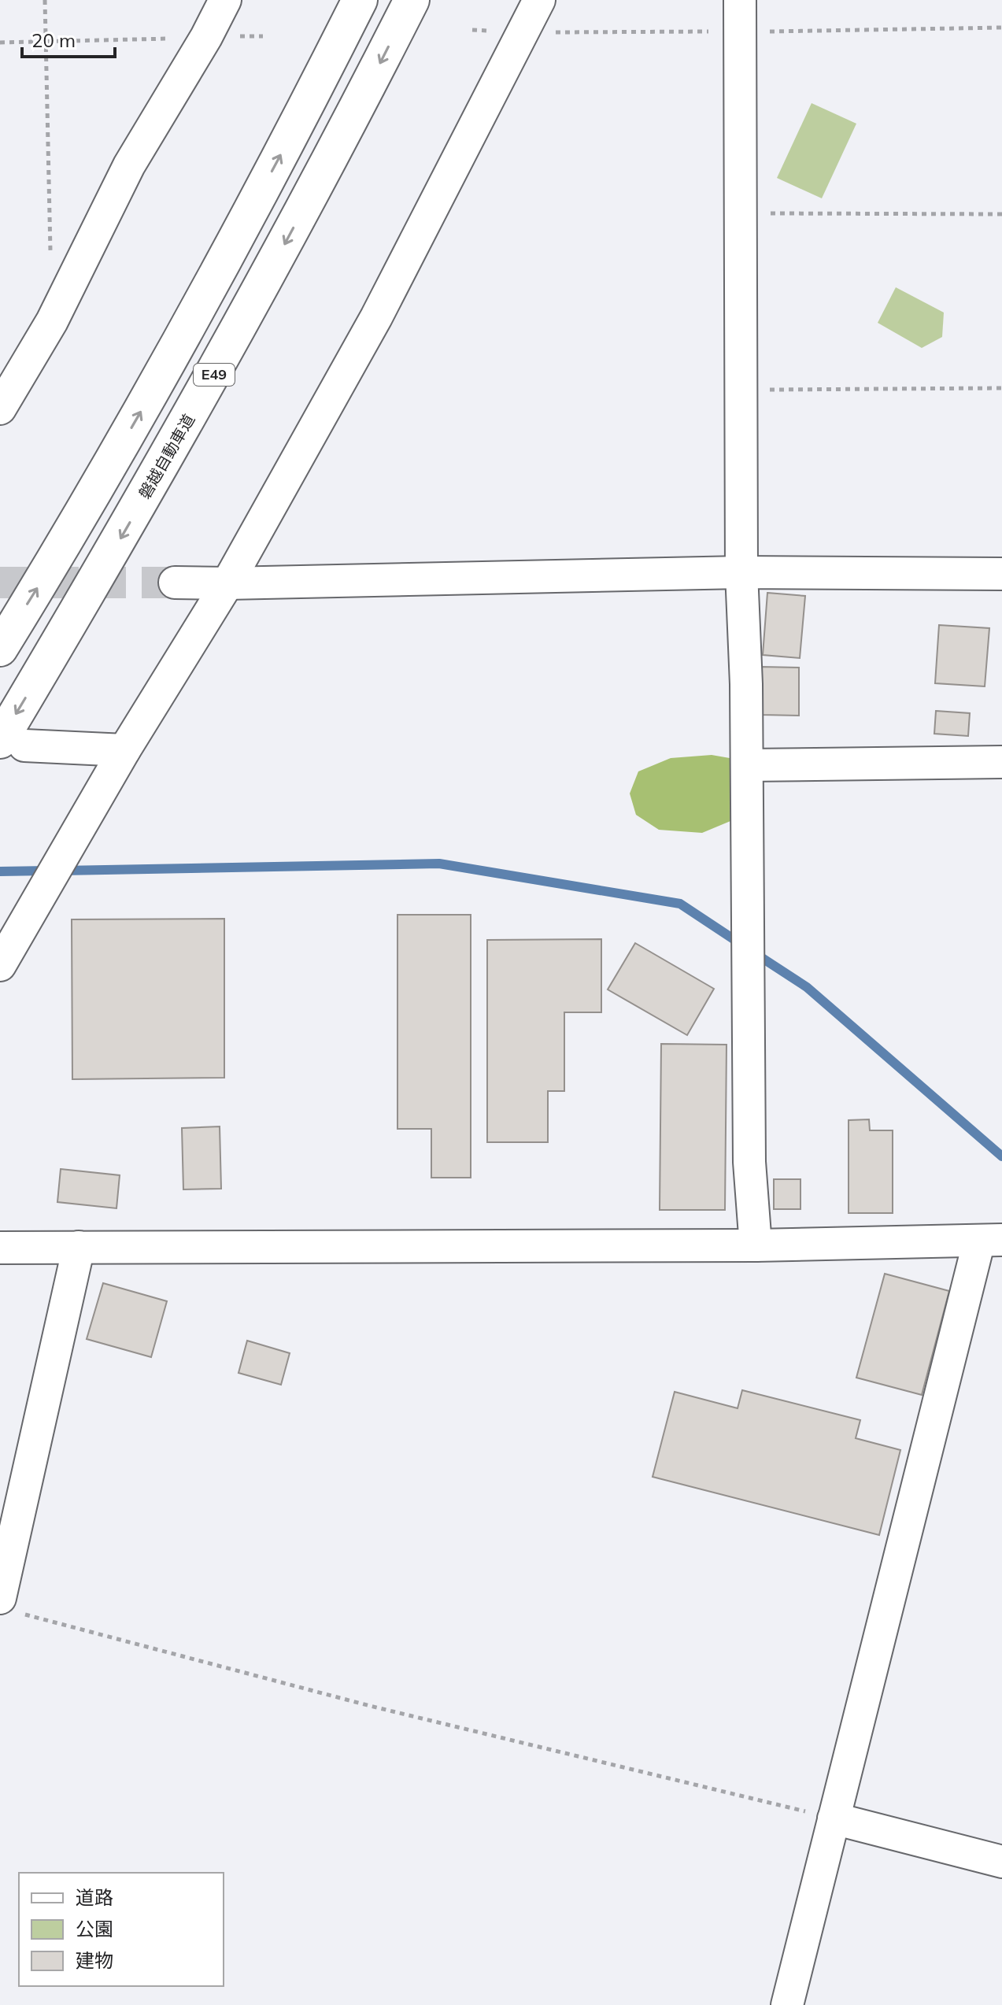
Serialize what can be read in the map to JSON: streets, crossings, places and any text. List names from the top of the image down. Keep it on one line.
{"streets":{"highway":["E49","磐越自動車道"]},"legend":["道路","公園","建物"],"scale_bar":"20 m"}
